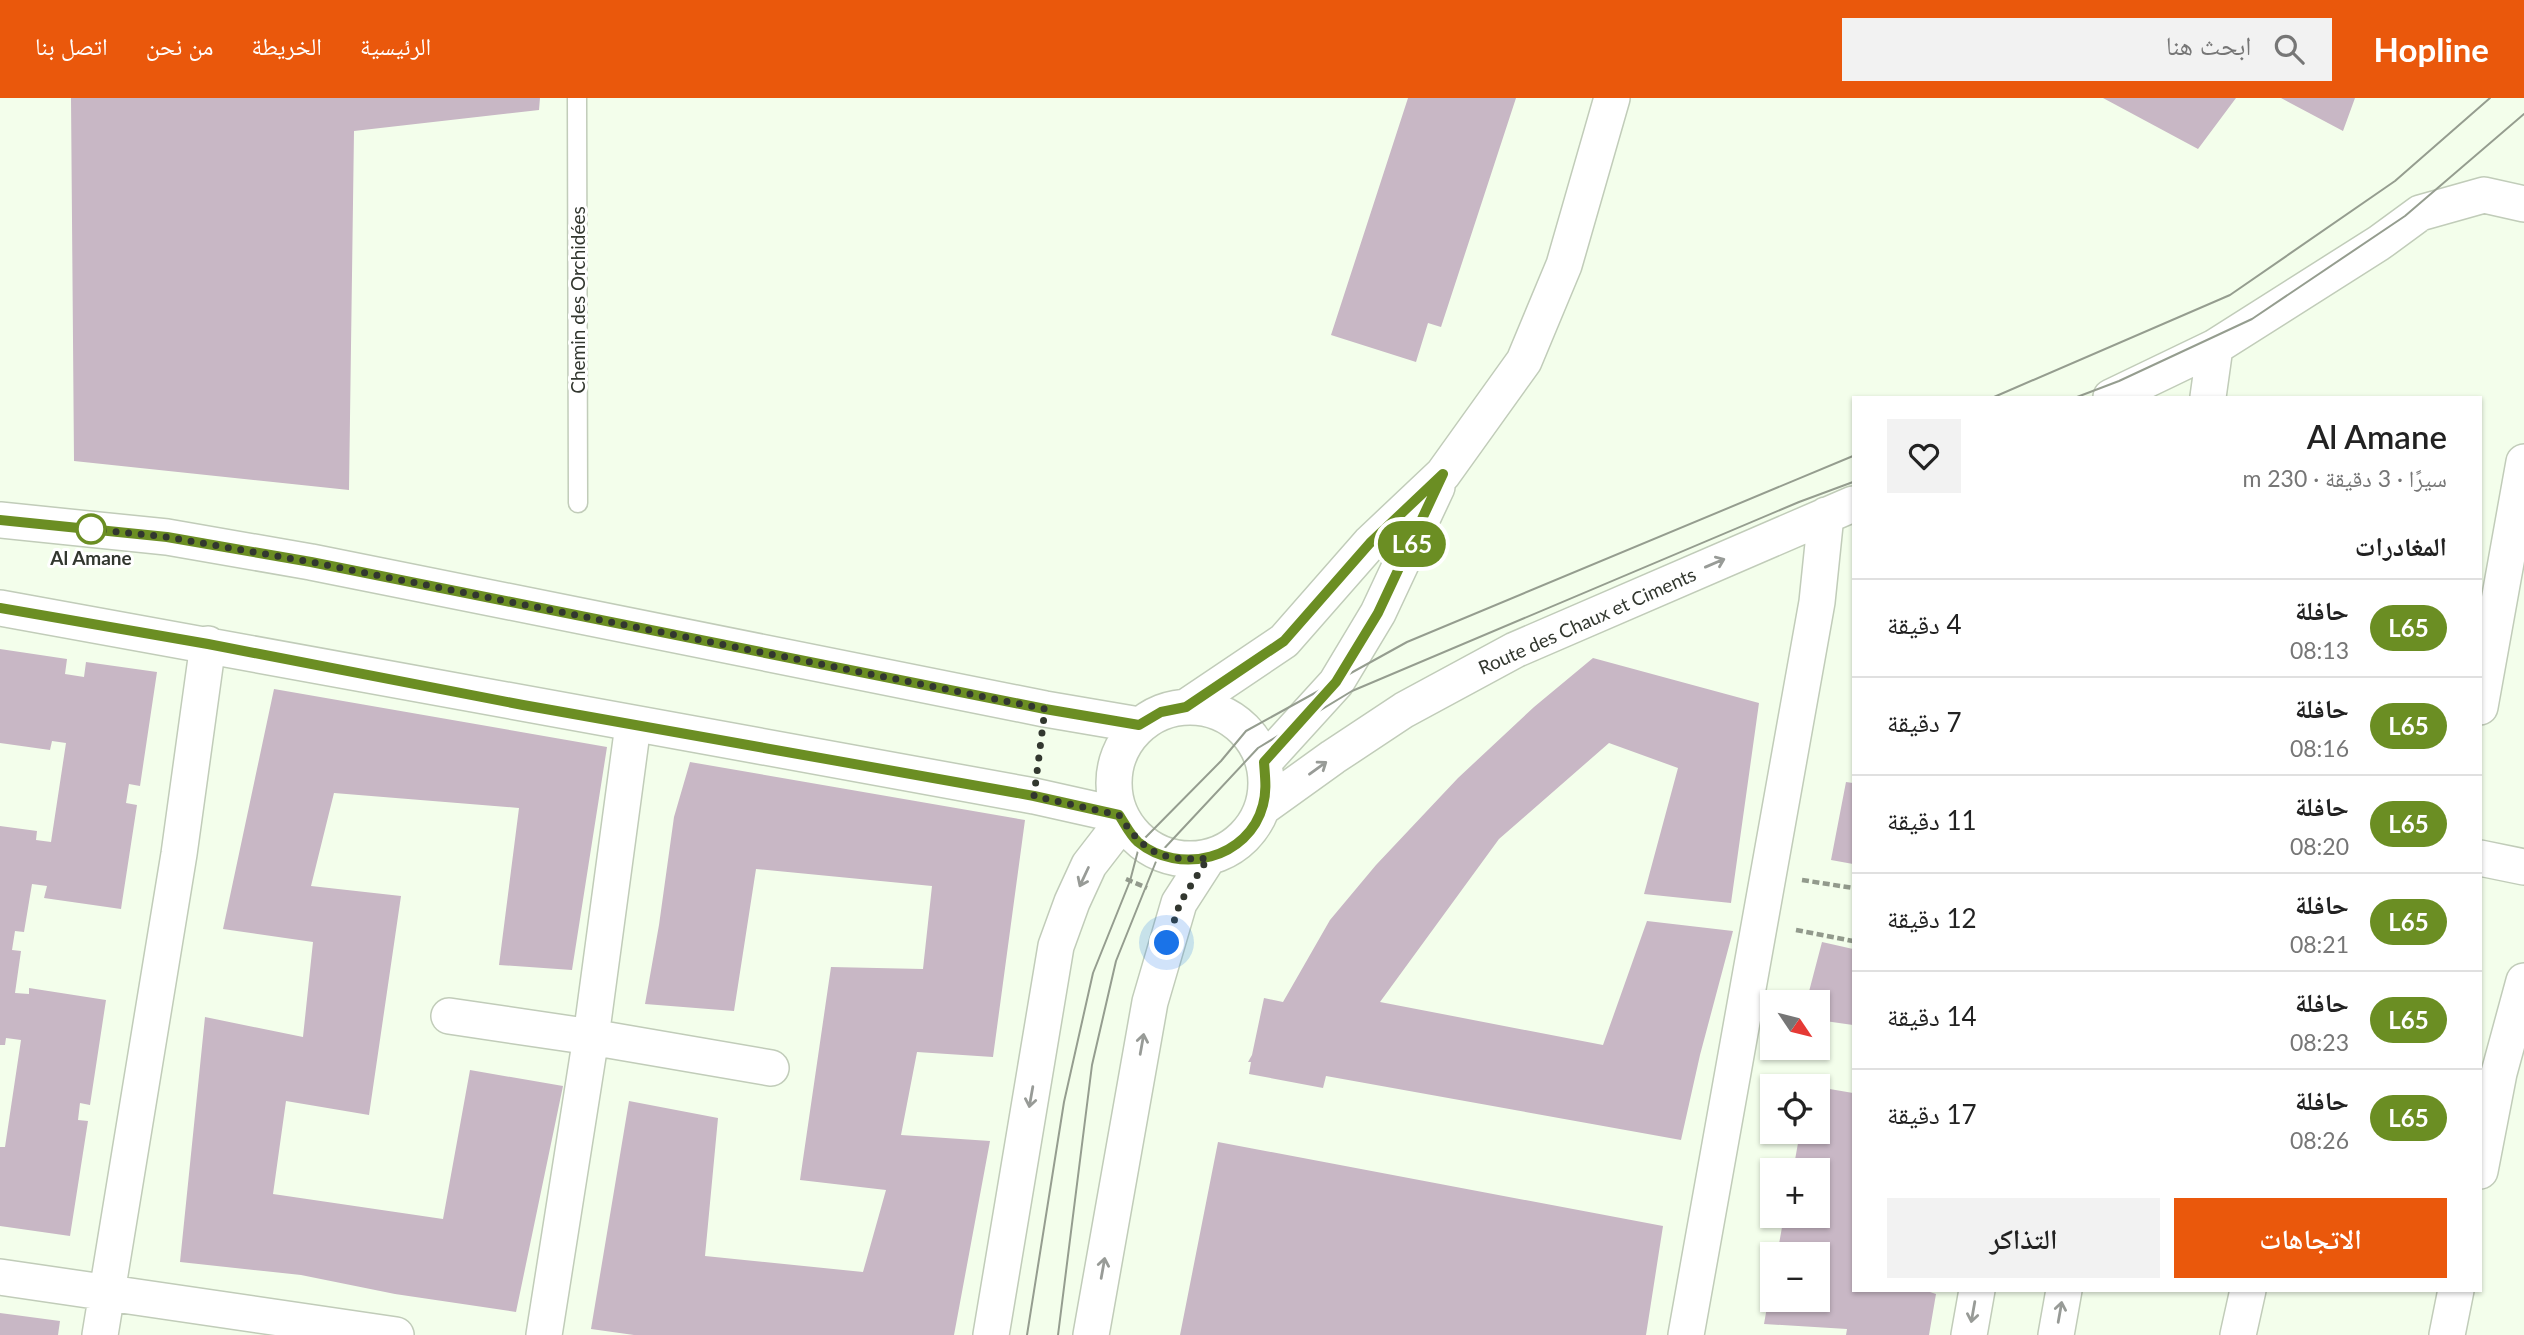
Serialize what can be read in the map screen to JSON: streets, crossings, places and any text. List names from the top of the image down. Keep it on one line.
{"streets":{"street":["Route des Chaux et Ciments"],"lane":["Chemin des Orchidées"]},"places":["Al Amane"],"lines":["bus line L65"],"north":"bottom right","page":{"header":"Hopline","search":"ابحث هنا","nav":["الرئيسية","الخريطة","من نحن","اتصل بنا"],"on_map":"L65","heading":[["Al Amane","سيرًا · 3 دقيقة · 230 m"],"المغادرات"],"list":[{"mark":"L65","name":"حافلة","note":"08:13","value":"4 دقيقة"},{"mark":"L65","name":"حافلة","note":"08:16","value":"7 دقيقة"},{"mark":"L65","name":"حافلة","note":"08:20","value":"11 دقيقة"},{"mark":"L65","name":"حافلة","note":"08:21","value":"12 دقيقة"},{"mark":"L65","name":"حافلة","note":"08:23","value":"14 دقيقة"},{"mark":"L65","name":"حافلة","note":"08:26","value":"17 دقيقة"}],"map_buttons":["+","−"],"buttons":["الاتجاهات","التذاكر"]}}
